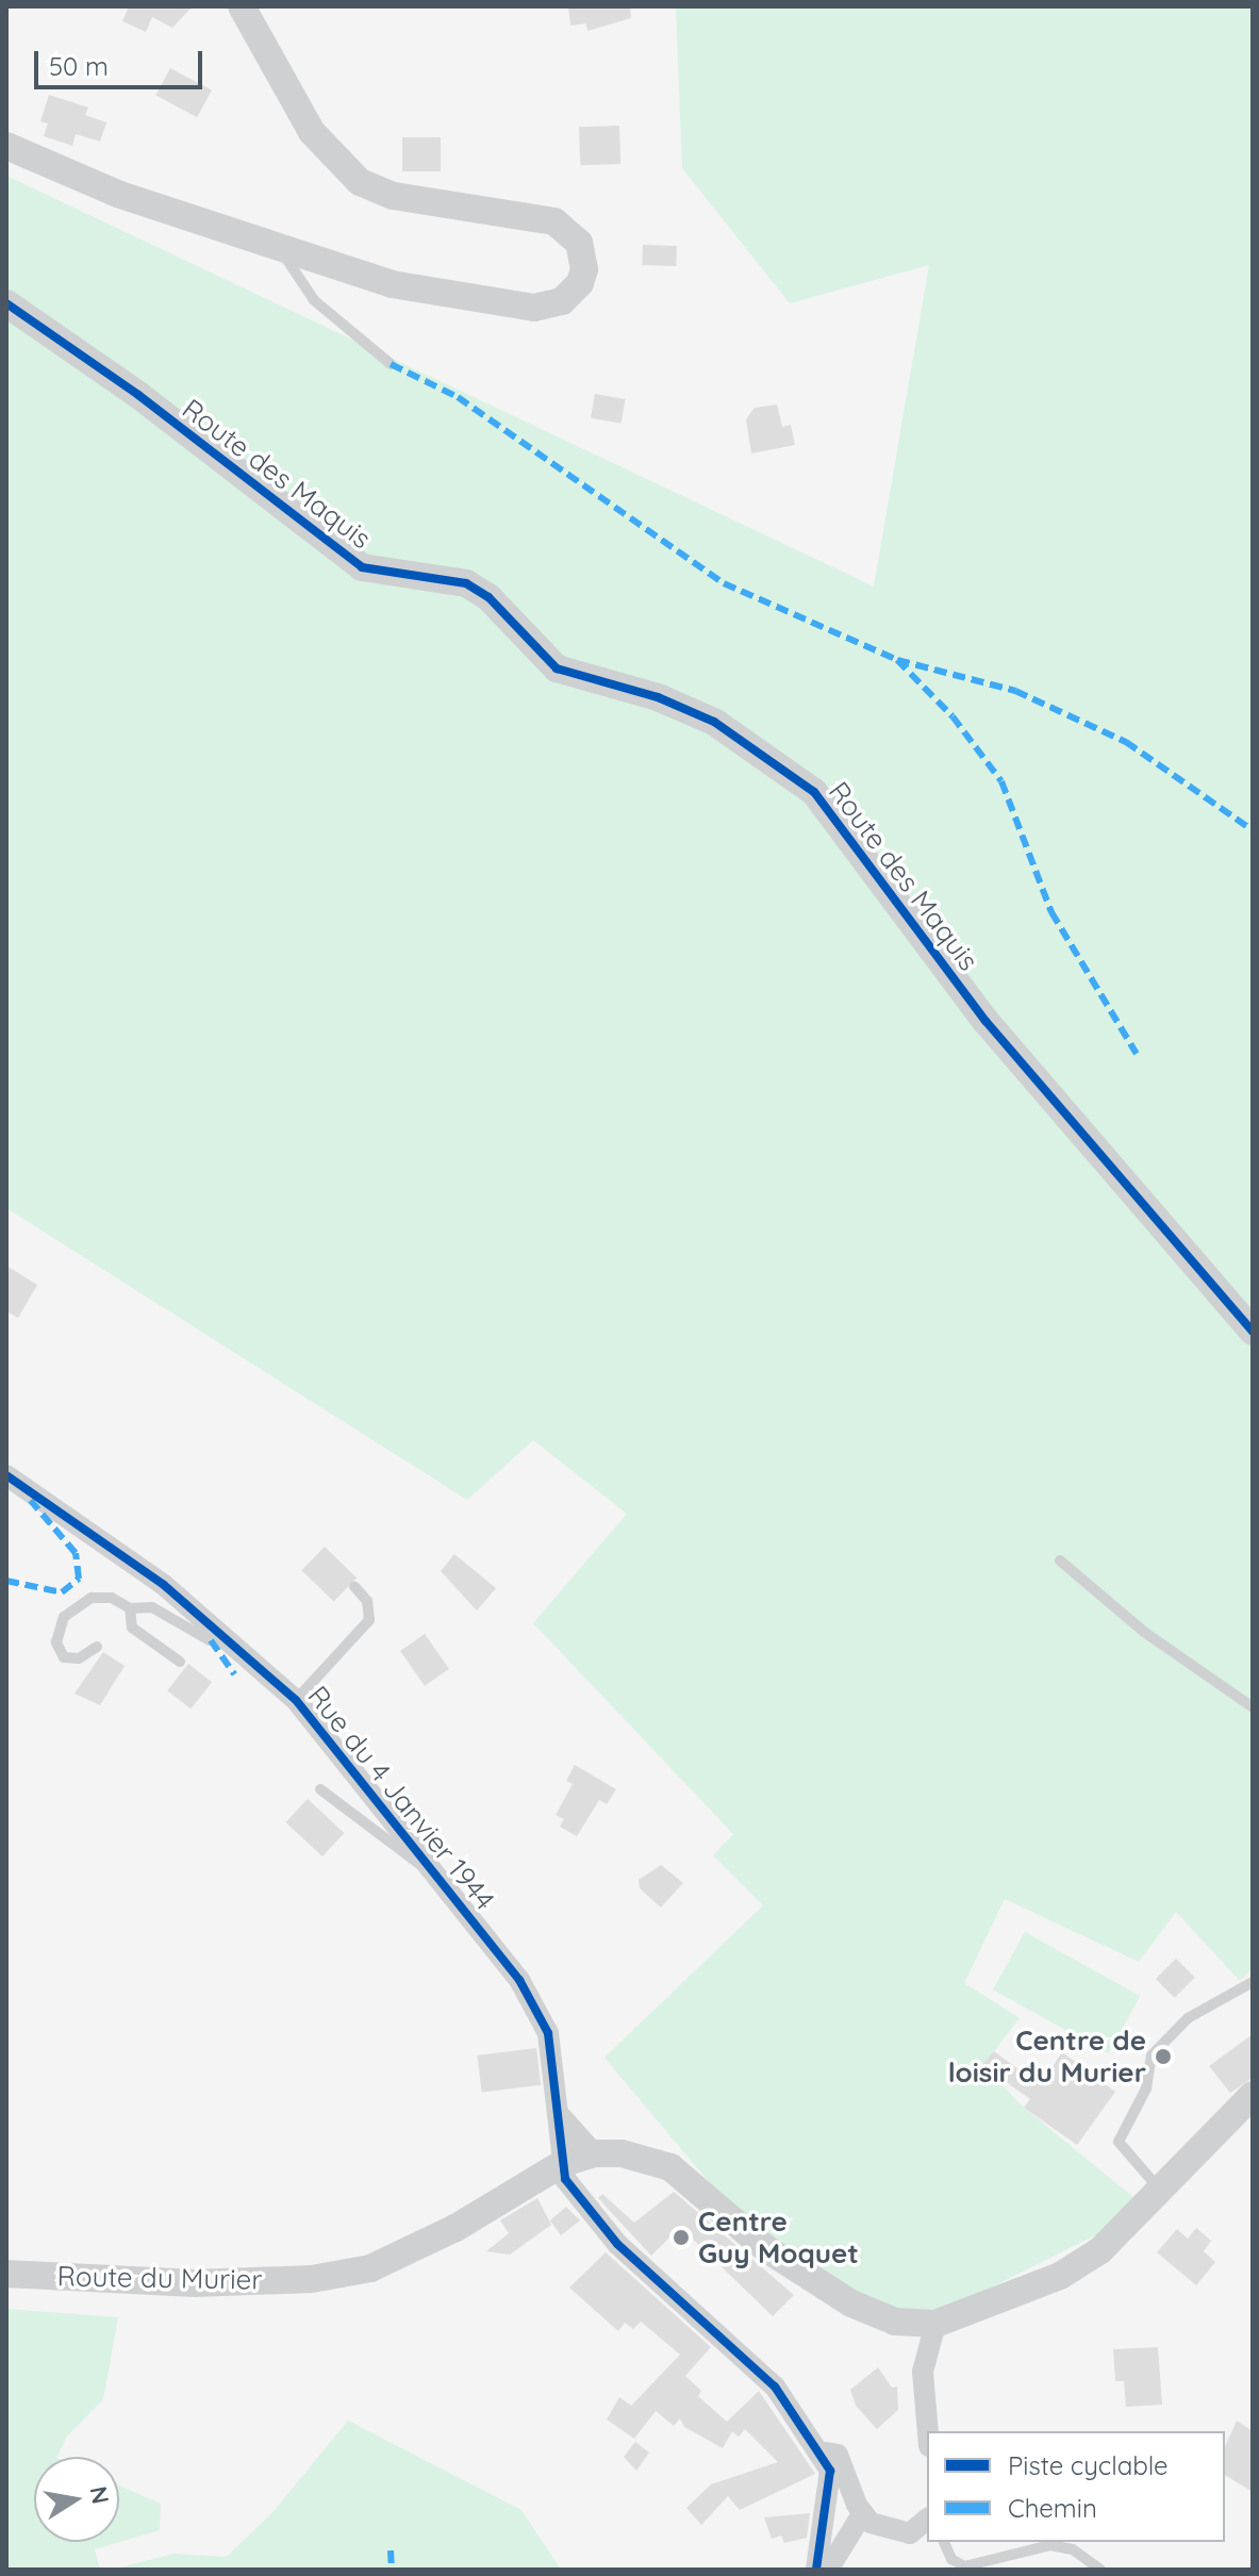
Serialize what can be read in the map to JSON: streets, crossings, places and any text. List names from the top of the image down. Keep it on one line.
{"streets":{"street":["Route des Maquis","Rue du 4 Janvier 1944","Route du Murier"]},"crossings":[["Rue du 4 Janvier 1944","Route du Murier"]],"places":["Centre de loisir du Murier","Centre Guy Moquet"],"legend":["Piste cyclable","Chemin"],"scale_bar":"50 m","north":"right"}
